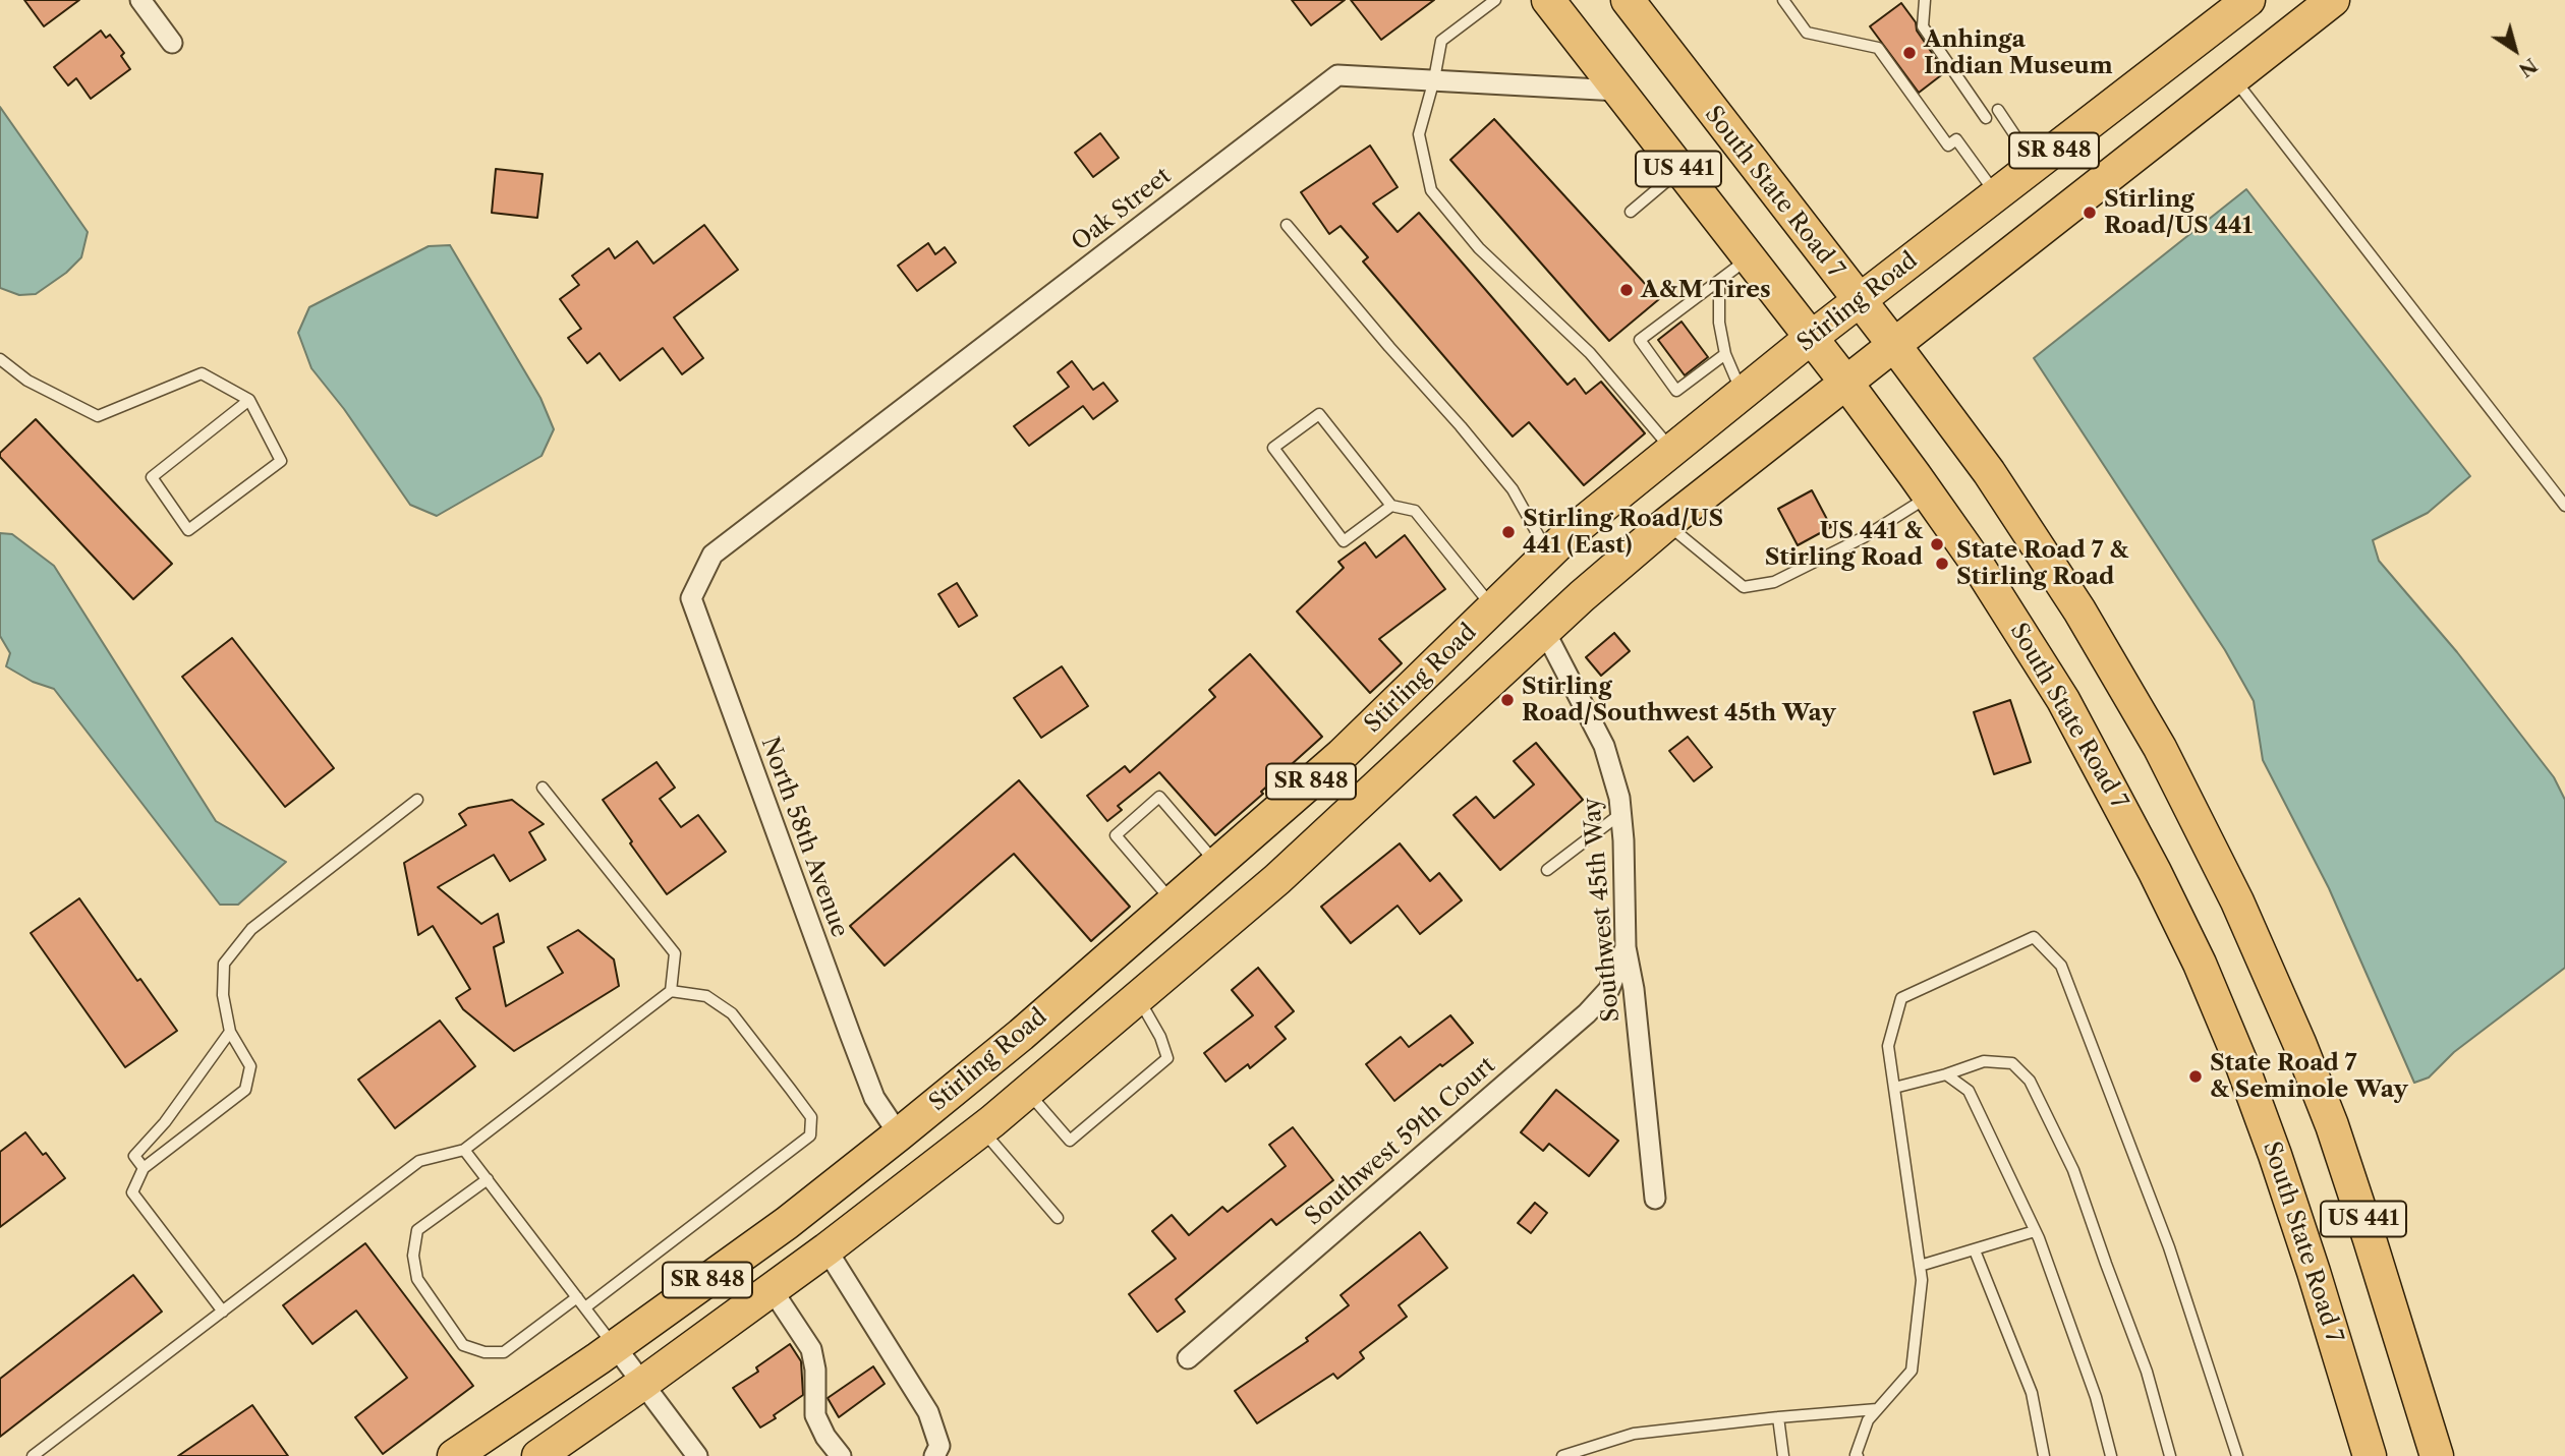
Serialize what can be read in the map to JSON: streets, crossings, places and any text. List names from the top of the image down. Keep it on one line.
{"streets":{"main road":["SR 848","US 441","South State Road 7","Stirling Road"],"street":["Oak Street","North 58th Avenue","Southwest 45th Way","Southwest 59th Court"]},"crossings":[["South State Road 7","Oak Street"],["South State Road 7","Stirling Road"],["Oak Street","North 58th Avenue"],["Stirling Road","North 58th Avenue"],["Stirling Road","Southwest 45th Way"],["Southwest 45th Way","Southwest 59th Court"]],"places":["Anhinga Indian Museum","Stirling Road/US 441","A&M Tires","Stirling Road/US 441 (East)","US 441 & Stirling Road","State Road 7 & Stirling Road","Stirling Road/Southwest 45th Way","State Road 7 & Seminole Way"],"north":"bottom right"}
